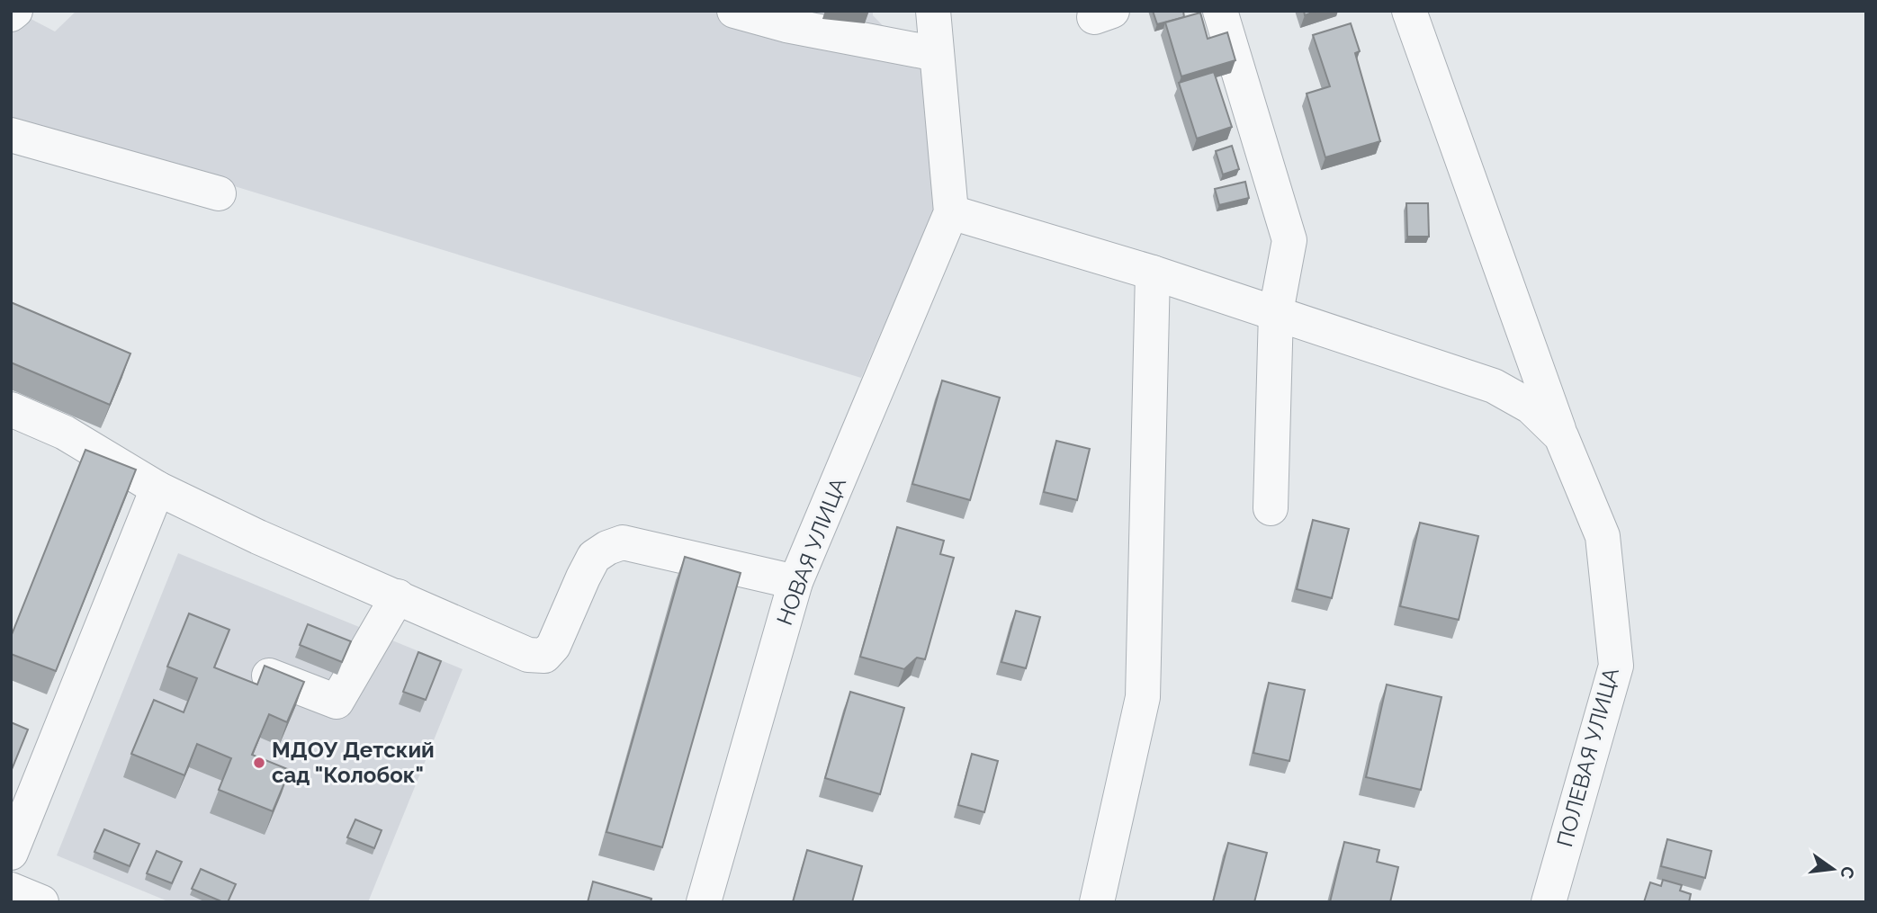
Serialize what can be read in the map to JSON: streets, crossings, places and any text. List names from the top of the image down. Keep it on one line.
{"streets":{"street":["НОВАЯ УЛИЦА","ПОЛЕВАЯ УЛИЦА"]},"places":["МДОУ Детский сад \"Колобок\""],"north":"right"}
